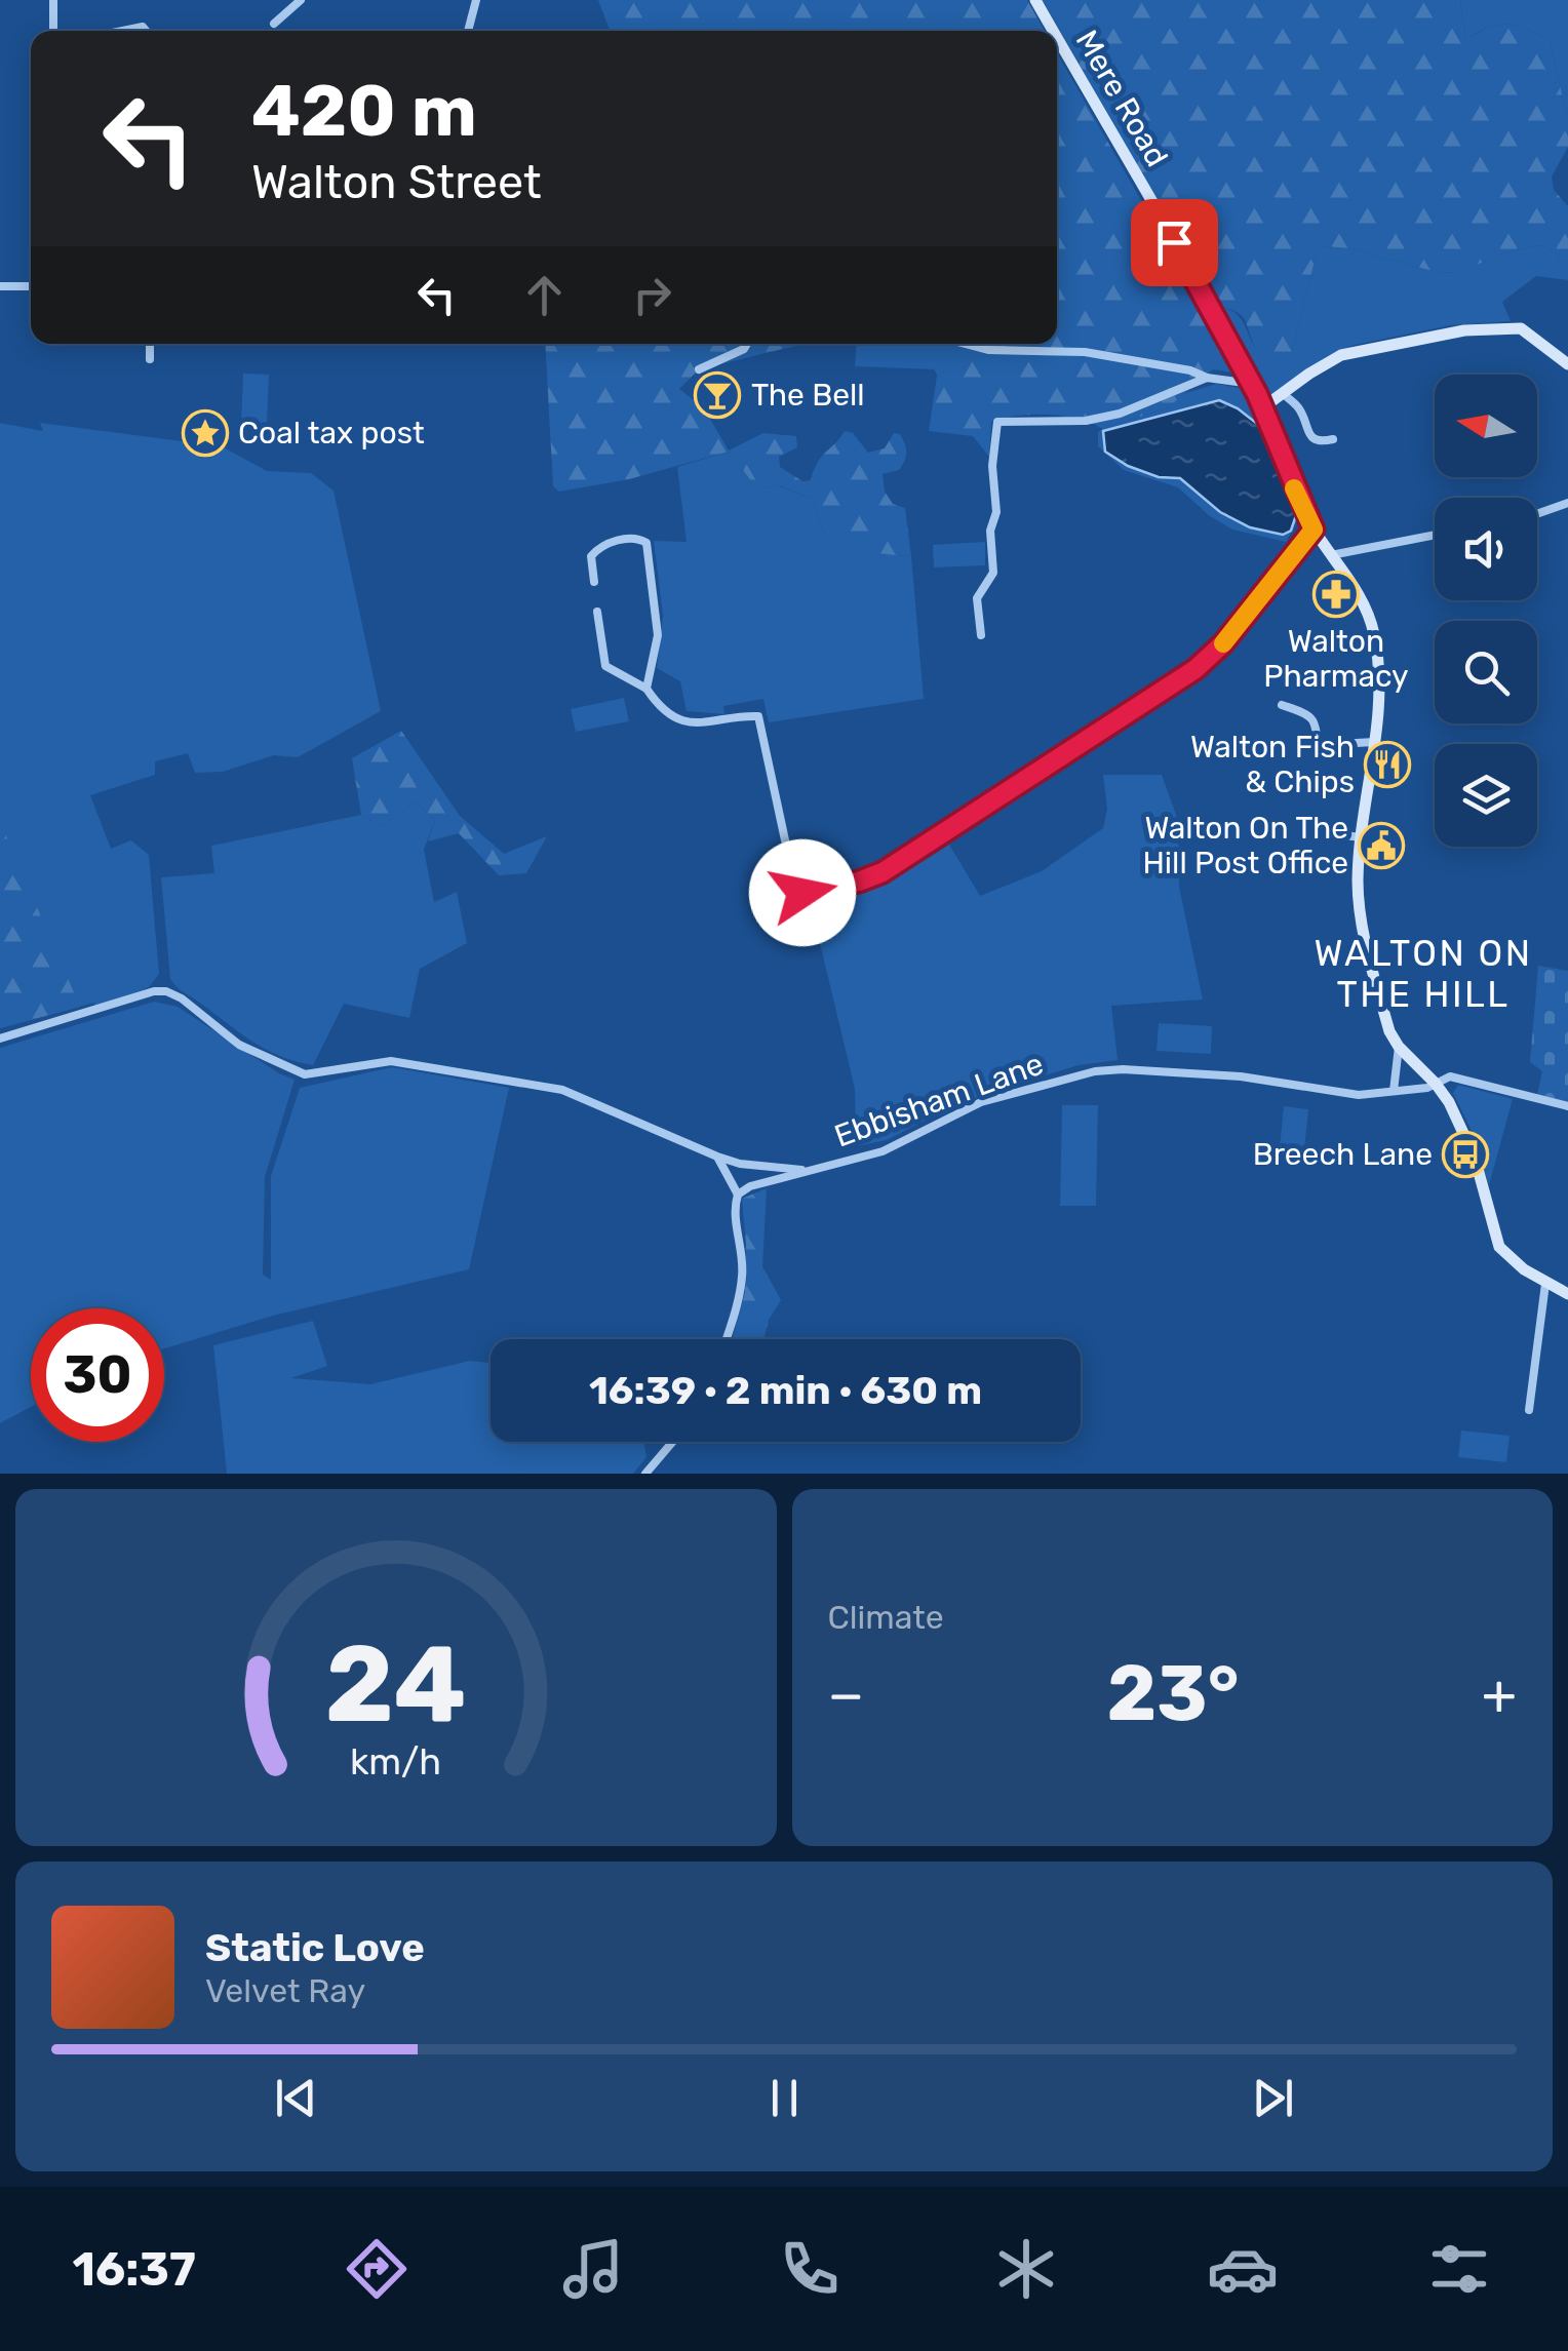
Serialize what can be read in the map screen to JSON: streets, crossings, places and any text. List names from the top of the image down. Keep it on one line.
{"streets":{"main road":["Mere Road"],"street":["Ebbisham Lane"]},"districts":["WALTON ON THE HILL"],"places":{"bar":["The Bell"],"place":["Coal tax post"],"pharmacy":["Walton Pharmacy"],"restaurant":["Walton Fish & Chips"],"public building":["Walton On The Hill Post Office"],"bus stop":["Breech Lane"]},"north":"left","page":{"turn":["420 m","Walton Street"],"limit":"30","trip":"16:39 · 2 min · 630 m","tile":"Climate","heat":["−","23°","+"],"song":["Static Love","Velvet Ray"],"tabs":"16:37","gauge":["24","km/h"]}}
